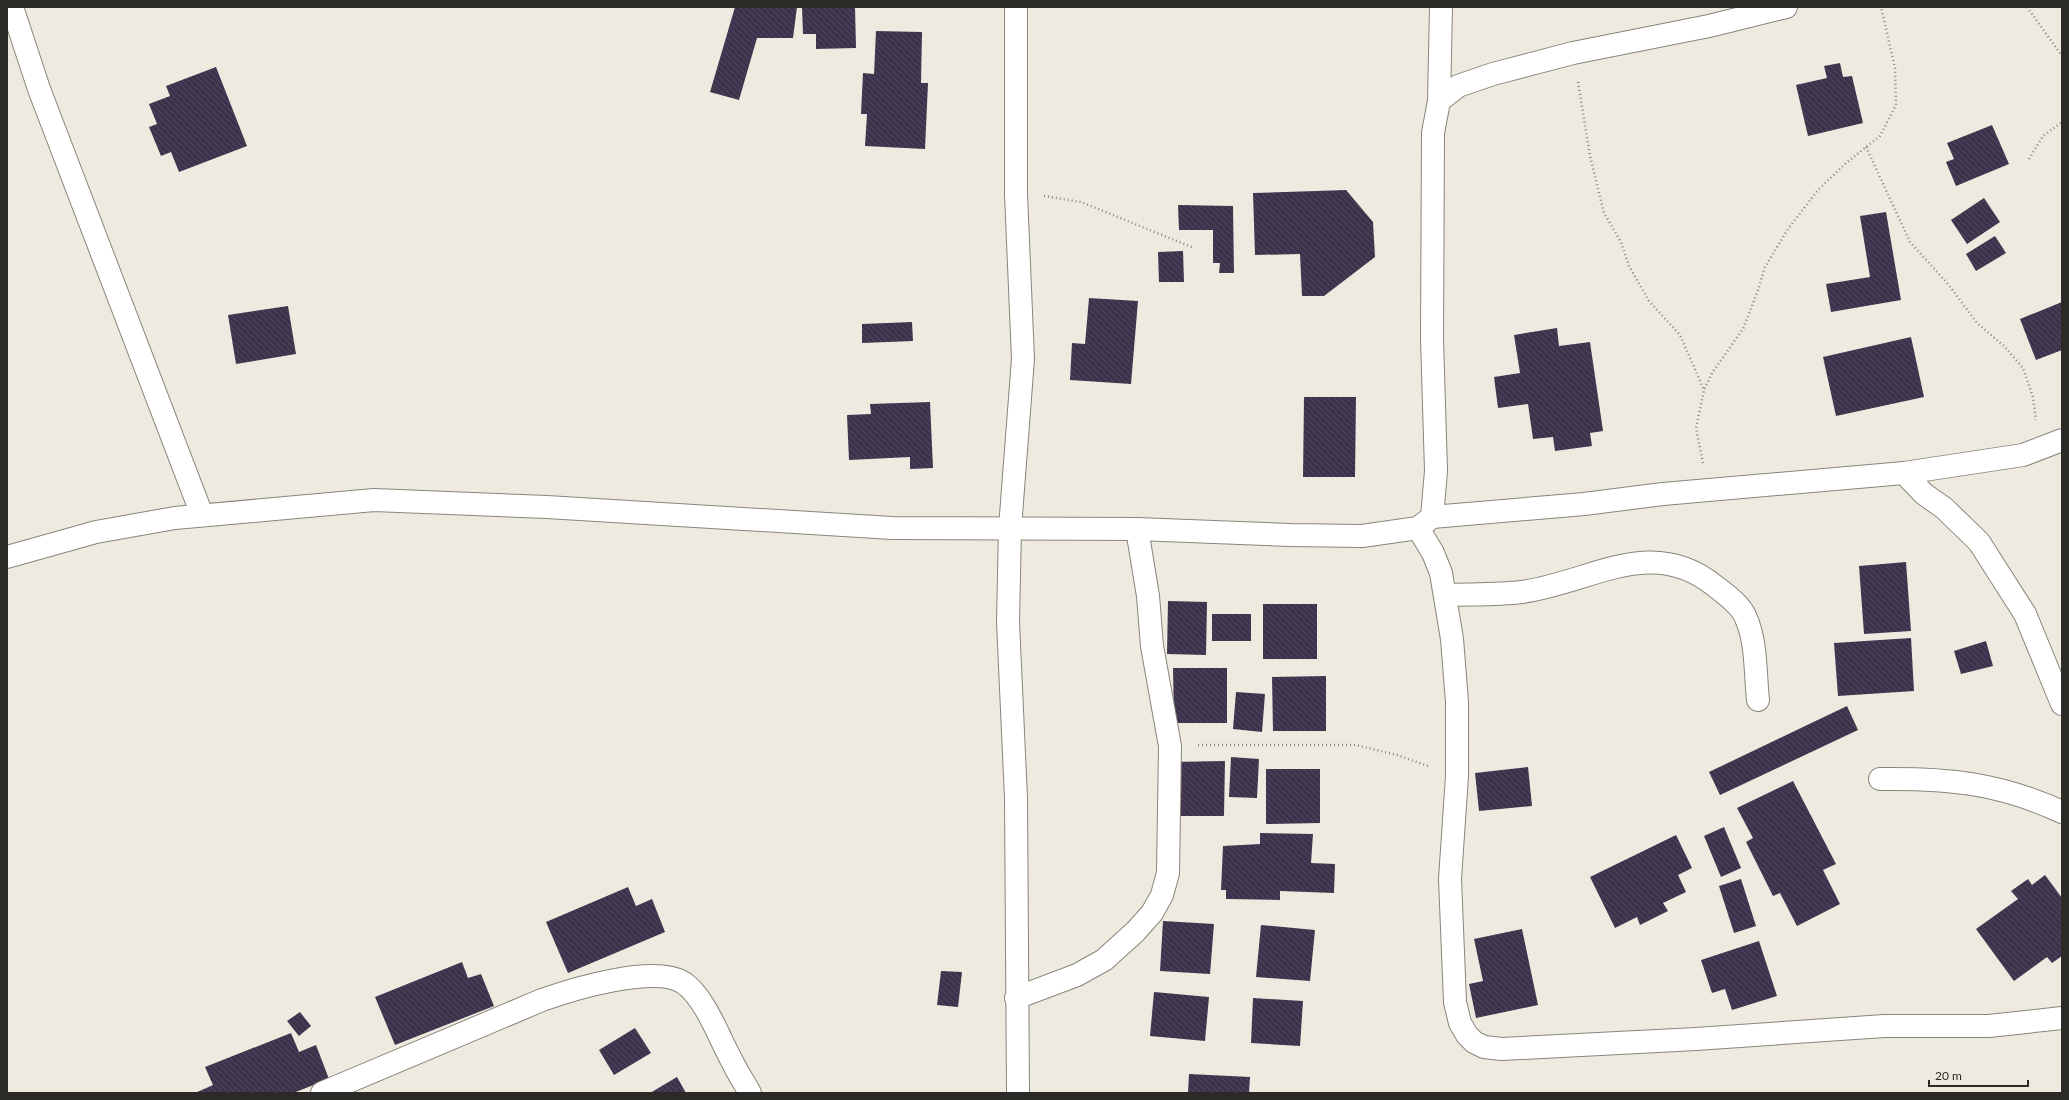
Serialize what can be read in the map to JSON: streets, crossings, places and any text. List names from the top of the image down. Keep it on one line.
{"scale_bar":"20 m"}
